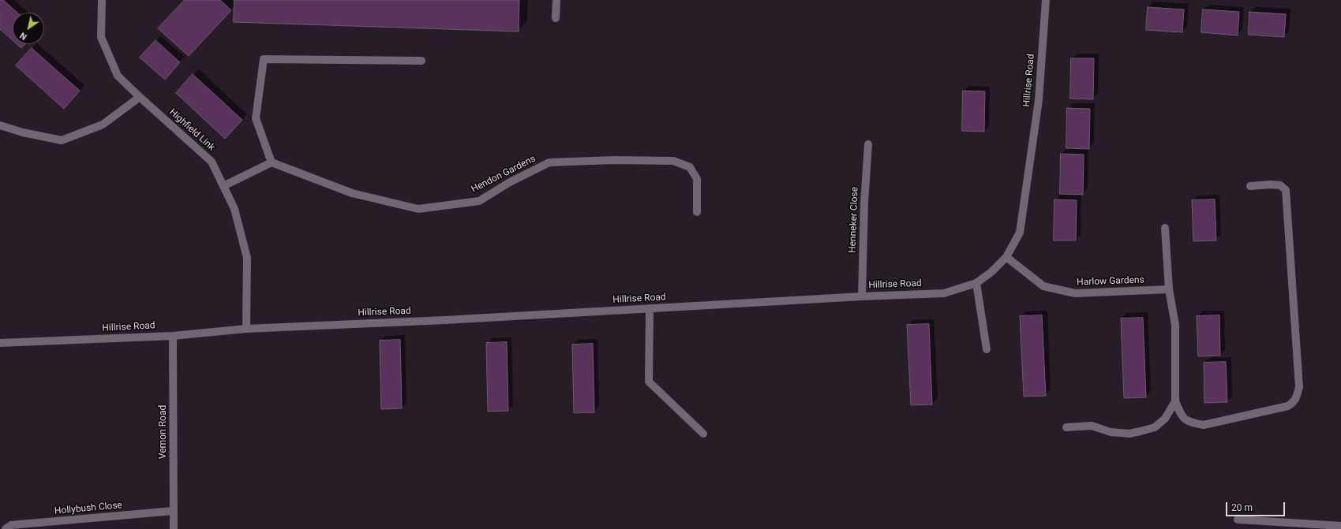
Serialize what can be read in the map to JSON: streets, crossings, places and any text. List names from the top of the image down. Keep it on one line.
{"streets":{"street":["Hillrise Road","Highfield Link","Hendon Gardens","Henneker Close","Harlow Gardens","Vernon Road","Hollybush Close"]},"crossings":[["Hillrise Road","Highfield Link"],["Hillrise Road","Henneker Close"],["Hillrise Road","Harlow Gardens"],["Hillrise Road","Vernon Road"],["Vernon Road","Hollybush Close"]],"scale_bar":"20 m","north":"bottom left"}
